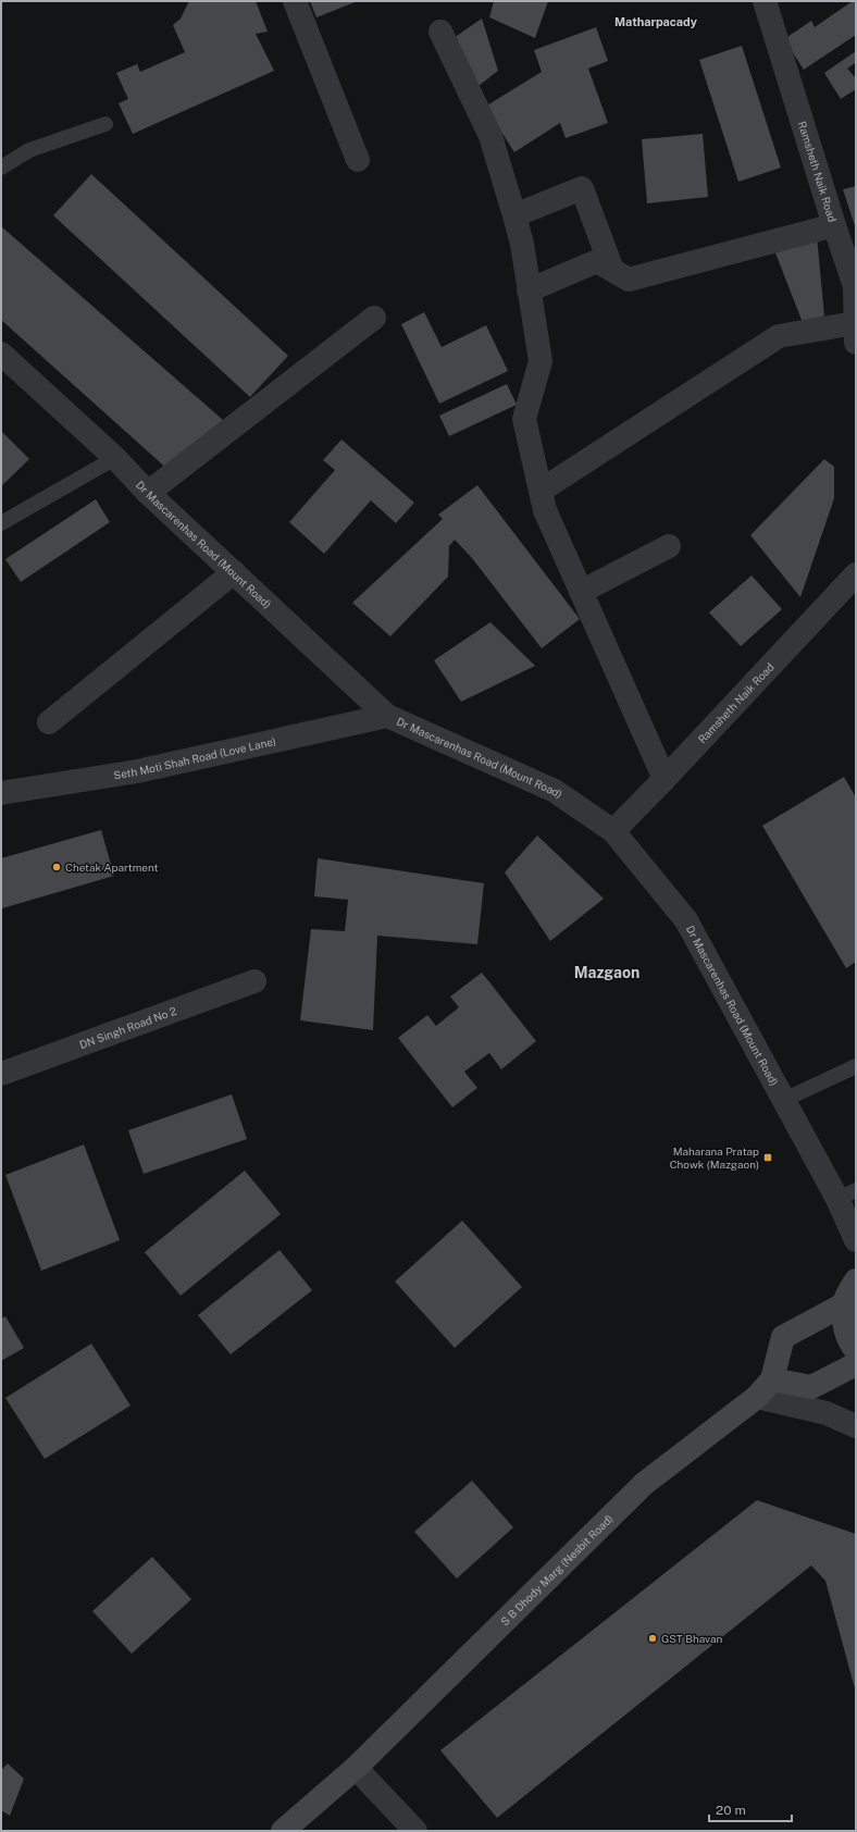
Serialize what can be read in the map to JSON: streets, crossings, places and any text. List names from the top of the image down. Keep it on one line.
{"streets":{"main road":["S B Dhody Marg (Nesbit Road)"],"street":["Ramsheth Naik Road","Dr Mascarenhas Road (Mount Road)","Seth Moti Shah Road (Love Lane)","DN Singh Road No 2"]},"crossings":[["Ramsheth Naik Road","Dr Mascarenhas Road (Mount Road)"],["Dr Mascarenhas Road (Mount Road)","Seth Moti Shah Road (Love Lane)"]],"districts":["Matharpacady","Mazgaon"],"places":{"other":["Chetak Apartment","GST Bhavan"],"transit":["Maharana Pratap Chowk (Mazgaon)"]},"scale_bar":"20 m"}
